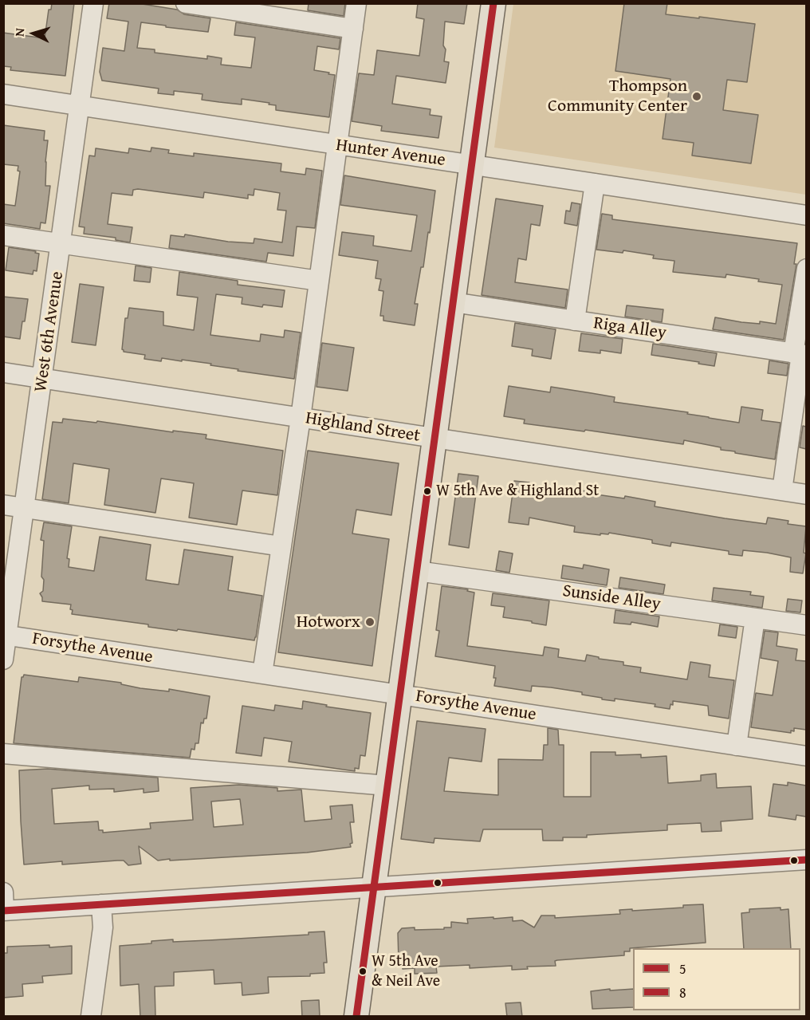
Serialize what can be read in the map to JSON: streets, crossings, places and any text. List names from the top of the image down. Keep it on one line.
{"streets":{"street":["Hunter Avenue","Riga Alley","West 6th Avenue","Highland Street","Sunside Alley","Forsythe Avenue"]},"crossings":[["Hunter Avenue","West 6th Avenue"],["West 6th Avenue","Highland Street"],["West 6th Avenue","Forsythe Avenue"]],"places":["Thompson Community Center","W 5th Ave & Highland St","Hotworx","W 5th Ave & Neil Ave"],"lines":["transit line 5","transit line 8"],"legend":["5","8"],"north":"left"}
